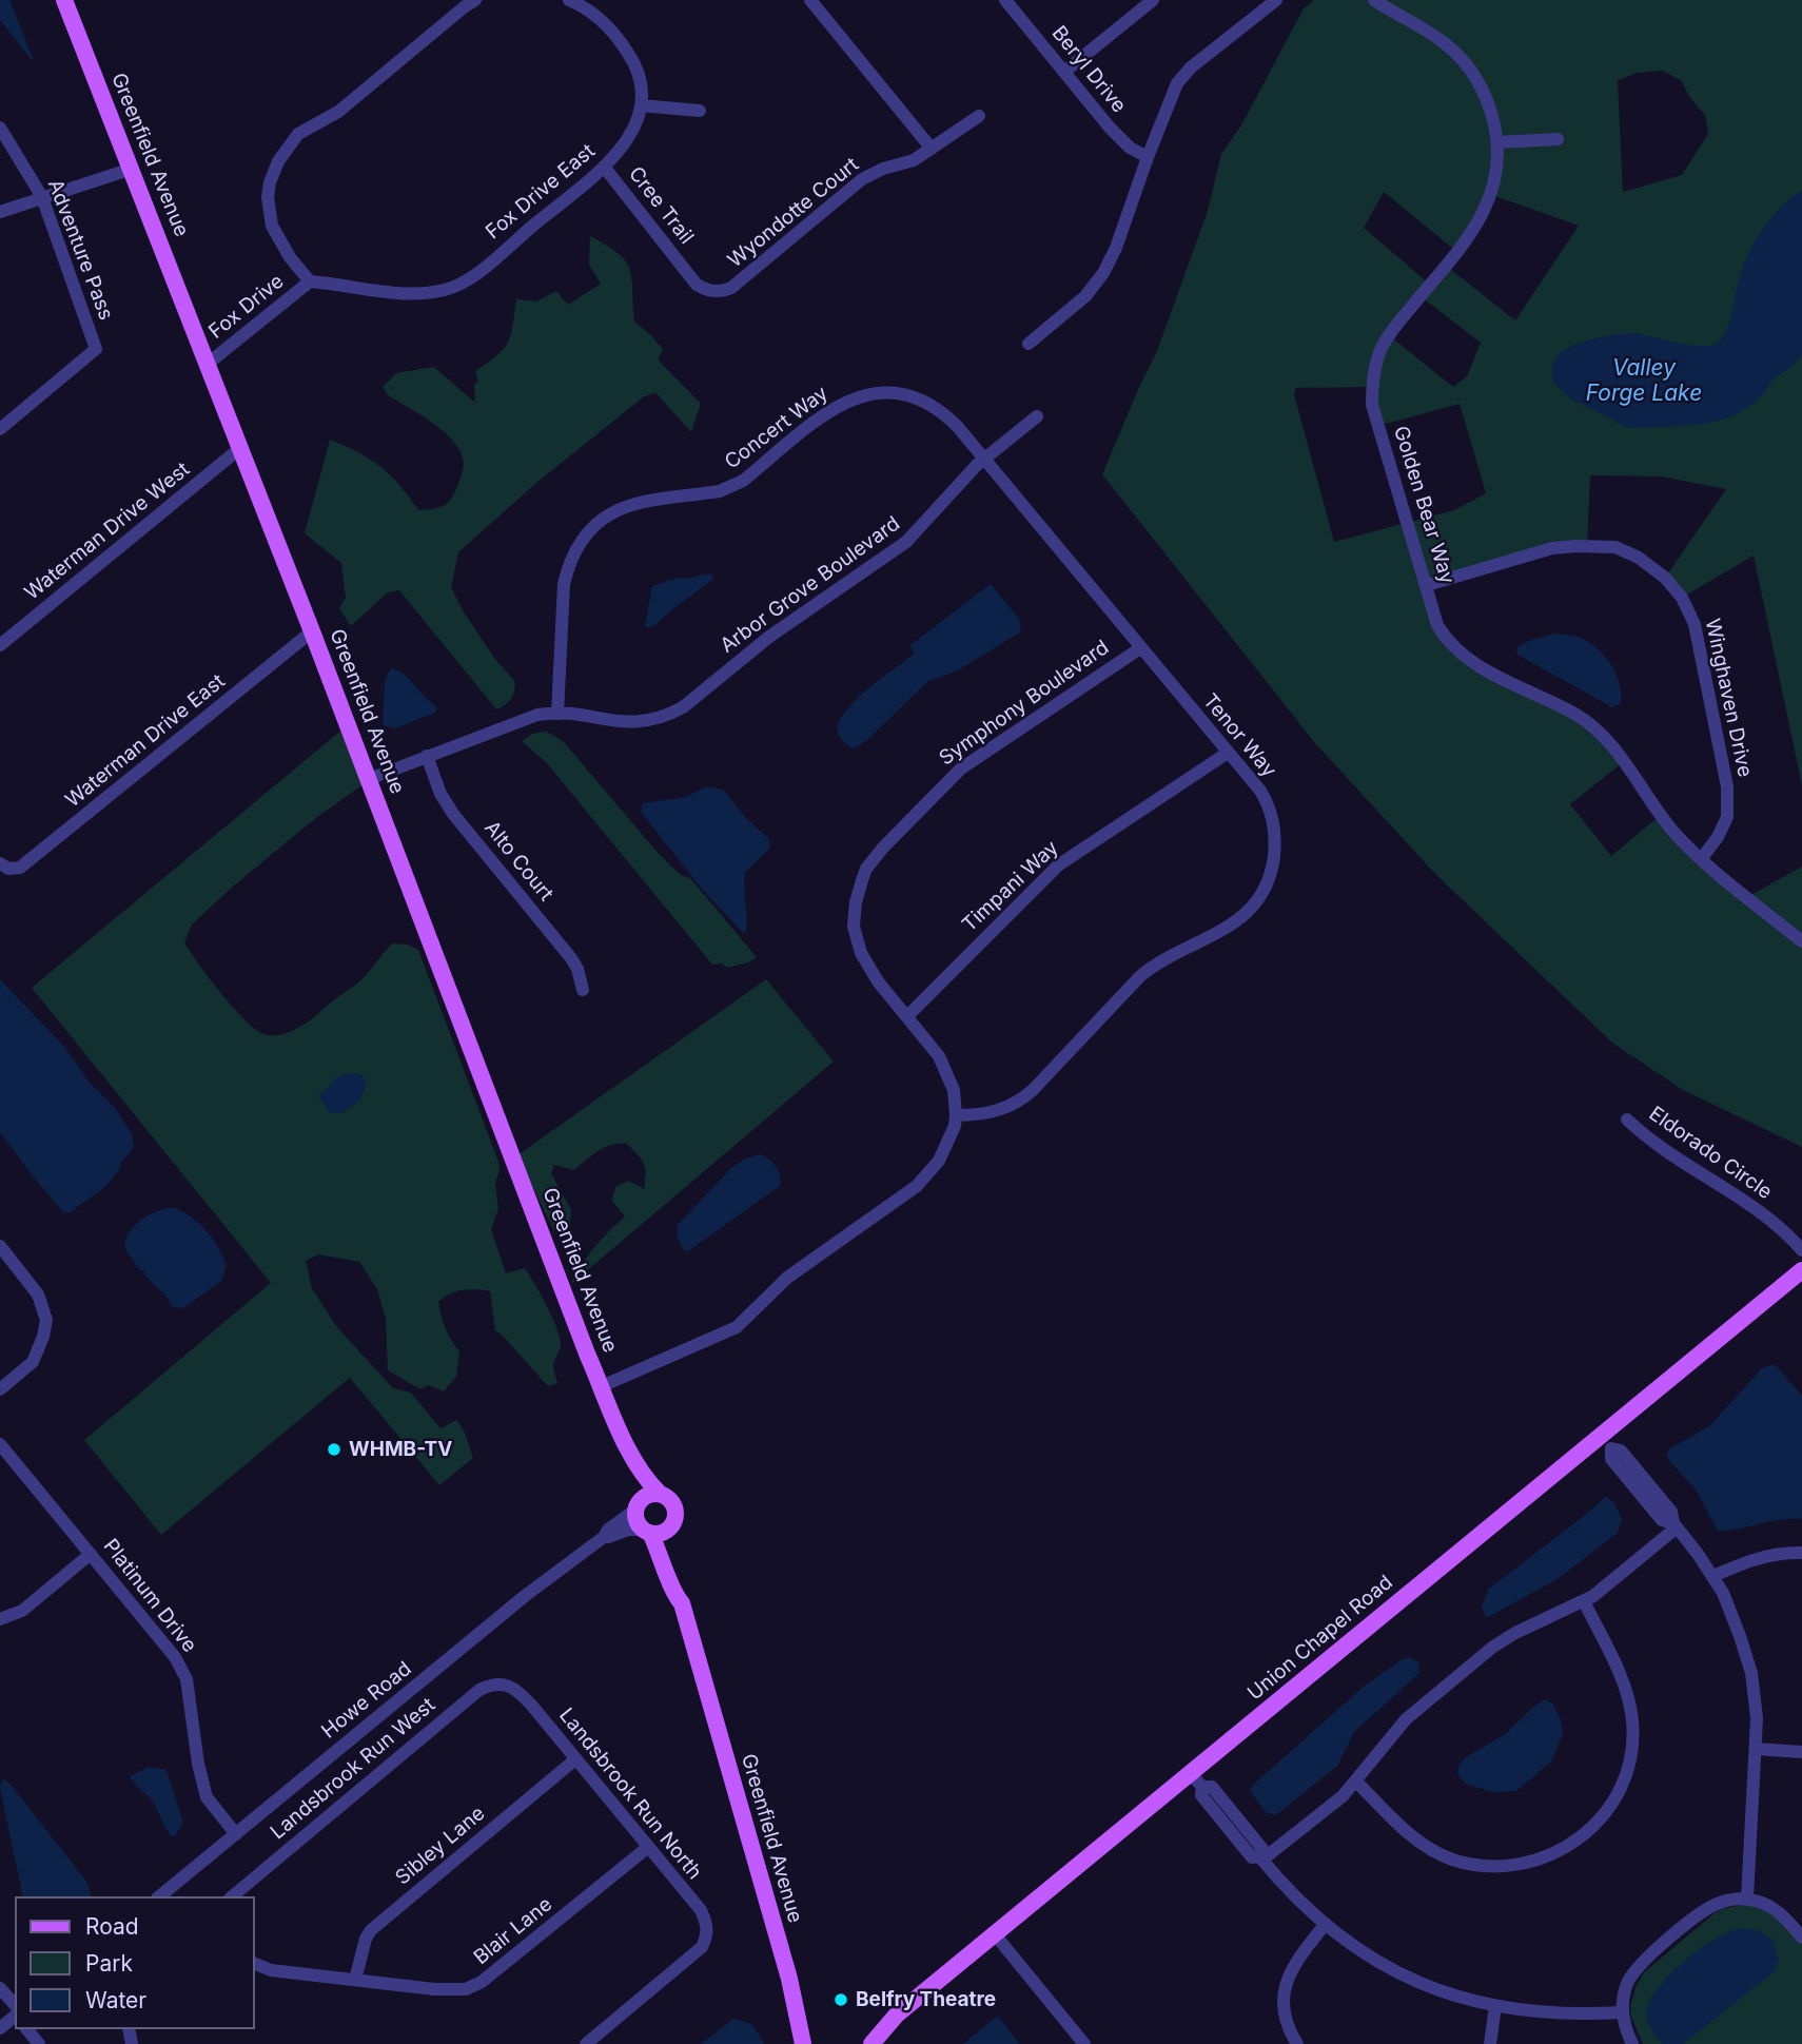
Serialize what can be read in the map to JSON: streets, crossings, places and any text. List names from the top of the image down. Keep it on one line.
{"streets":{"main road":["Greenfield Avenue","Union Chapel Road"],"street":["Beryl Drive","Fox Drive East","Cree Trail","Wyondotte Court","Adventure Pass","Fox Drive","Concert Way","Golden Bear Way","Waterman Drive West","Arbor Grove Boulevard","Winghaven Drive","Symphony Boulevard","Tenor Way","Waterman Drive East","Alto Court","Timpani Way","Eldorado Circle","Platinum Drive","Howe Road","Landsbrook Run West","Landsbrook Run North","Sibley Lane","Blair Lane"]},"crossings":[["Greenfield Avenue","Fox Drive"],["Greenfield Avenue","Waterman Drive West"],["Greenfield Avenue","Arbor Grove Boulevard"],["Greenfield Avenue","Symphony Boulevard"],["Greenfield Avenue","Waterman Drive East"],["Greenfield Avenue","Howe Road"],["Fox Drive East","Cree Trail"],["Fox Drive East","Fox Drive"],["Cree Trail","Wyondotte Court"],["Concert Way","Arbor Grove Boulevard"],["Concert Way","Tenor Way"],["Golden Bear Way","Winghaven Drive"],["Arbor Grove Boulevard","Tenor Way"],["Arbor Grove Boulevard","Alto Court"],["Symphony Boulevard","Tenor Way"],["Symphony Boulevard","Timpani Way"],["Tenor Way","Timpani Way"],["Platinum Drive","Howe Road"],["Landsbrook Run West","Landsbrook Run North"],["Landsbrook Run North","Sibley Lane"],["Landsbrook Run North","Blair Lane"],["Sibley Lane","Blair Lane"]],"water":["Valley Forge Lake"],"places":["WHMB-TV","Belfry Theatre"],"legend":["Road","Park","Water"]}
